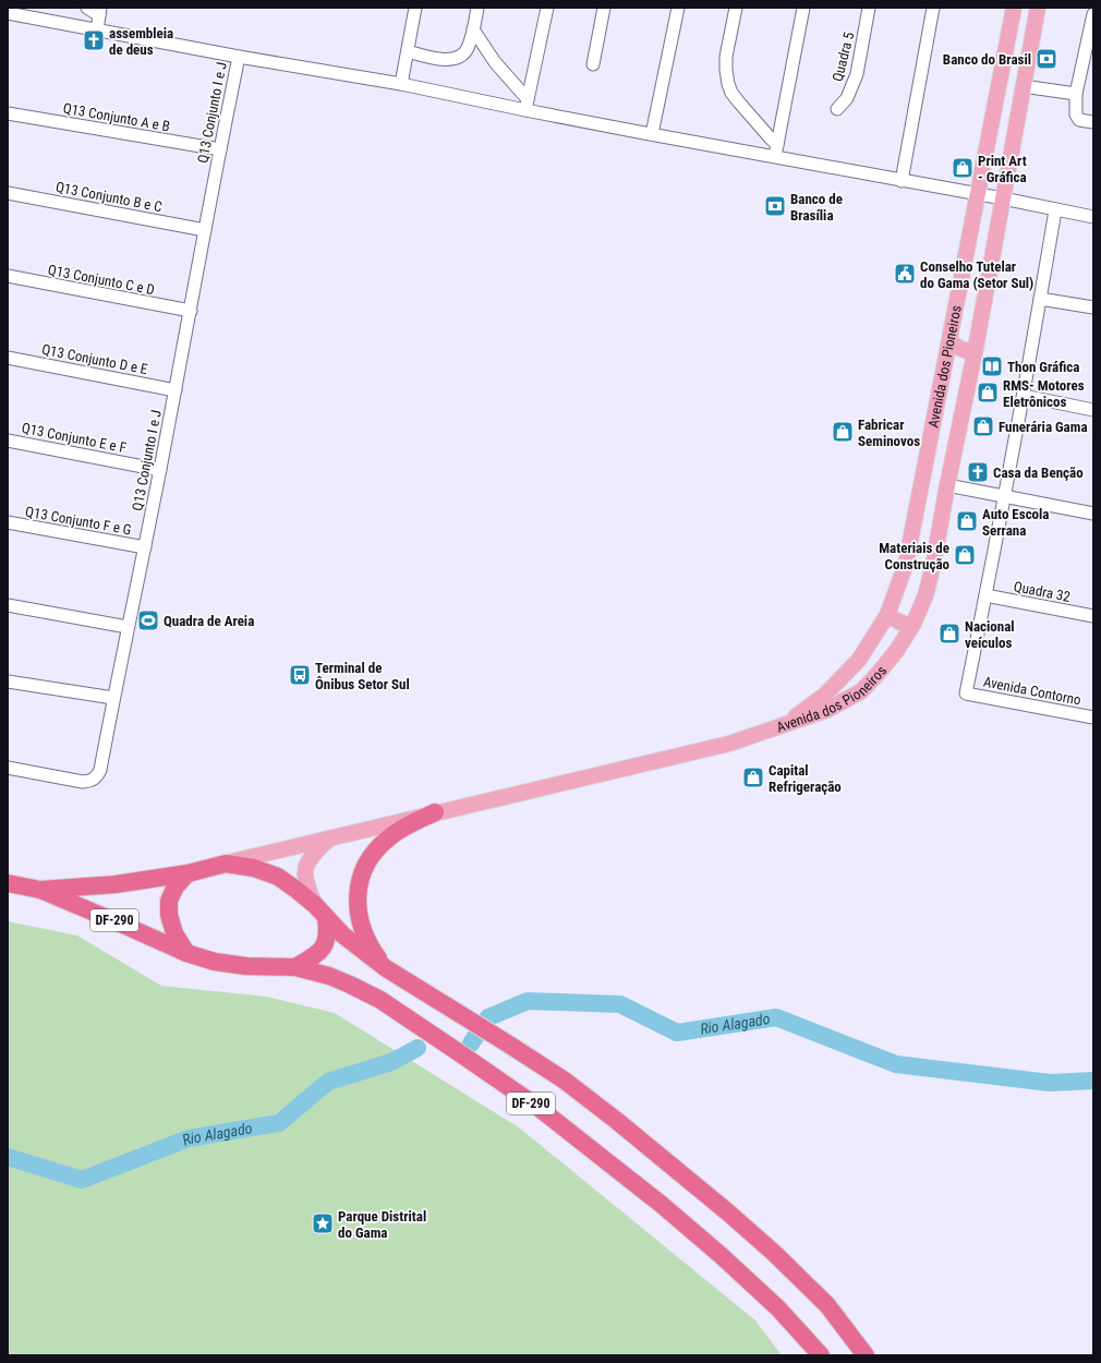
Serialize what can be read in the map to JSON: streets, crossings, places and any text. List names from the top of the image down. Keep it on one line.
{"streets":{"highway":["DF-290"],"main road":["Avenida dos Pioneiros"],"street":["Quadra 5","Q13 Conjunto I e J","Q13 Conjunto A e B","Q13 Conjunto B e C","Q13 Conjunto C e D","Q13 Conjunto D e E","Q13 Conjunto E e F","Q13 Conjunto F e G","Quadra 32","Avenida Contorno"]},"crossings":[["Q13 Conjunto I e J","Q13 Conjunto A e B"],["Q13 Conjunto I e J","Q13 Conjunto B e C"],["Q13 Conjunto I e J","Q13 Conjunto C e D"],["Q13 Conjunto I e J","Q13 Conjunto D e E"],["Q13 Conjunto I e J","Q13 Conjunto E e F"],["Q13 Conjunto I e J","Q13 Conjunto F e G"],["Quadra 32","Avenida Contorno"]],"water":["Rio Alagado"],"places":{"church":["assembleia de deus","Casa da Benção"],"bank":["Banco do Brasil","Banco de Brasília"],"shop":["Print Art - Gráfica","RMS- Motores Eletrônicos","Funerária Gama","Fabricar Seminovos","Auto Escola Serrana","Materiais de Construção","Nacional veículos","Capital Refrigeração"],"public building":["Conselho Tutelar do Gama (Setor Sul)"],"library":["Thon Gráfica"],"sports":["Quadra de Areia"],"bus stop":["Terminal de Ônibus Setor Sul"],"place":["Parque Distrital do Gama"]}}
